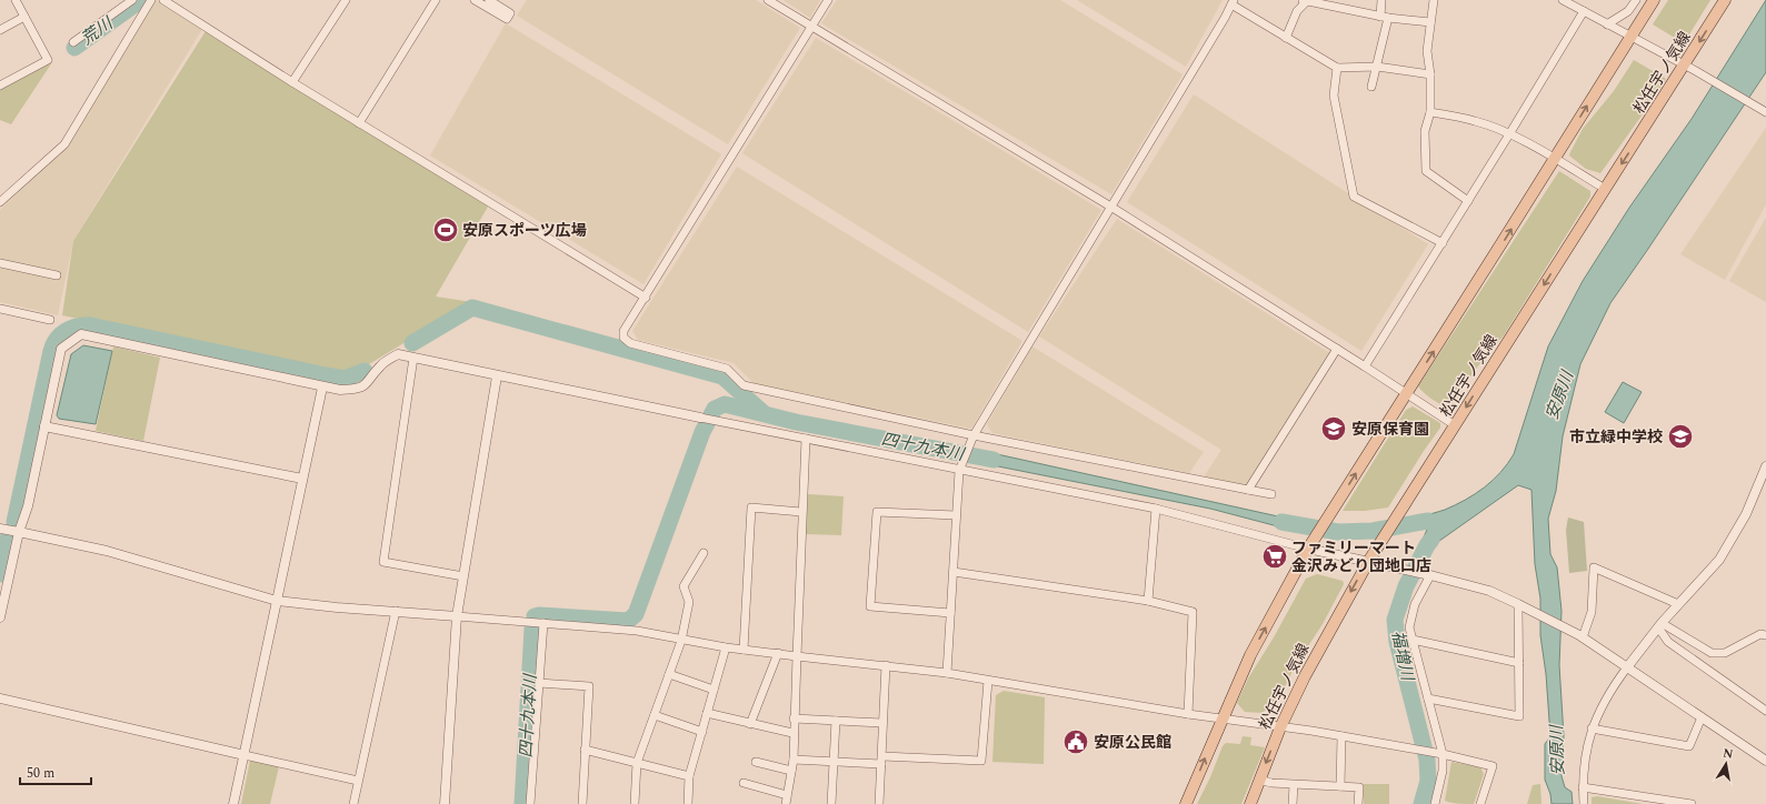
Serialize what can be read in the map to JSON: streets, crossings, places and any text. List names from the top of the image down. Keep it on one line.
{"streets":{"main road":["松任宇ノ気線"]},"water":["荒川","安原川","四十九本川","福増川"],"places":{"sports":["安原スポーツ広場"],"school or university":["安原保育園","市立緑中学校"],"supermarket":["ファミリーマート 金沢みどり団地口店"],"public building":["安原公民館"]},"scale_bar":"50 m","north":"top"}
